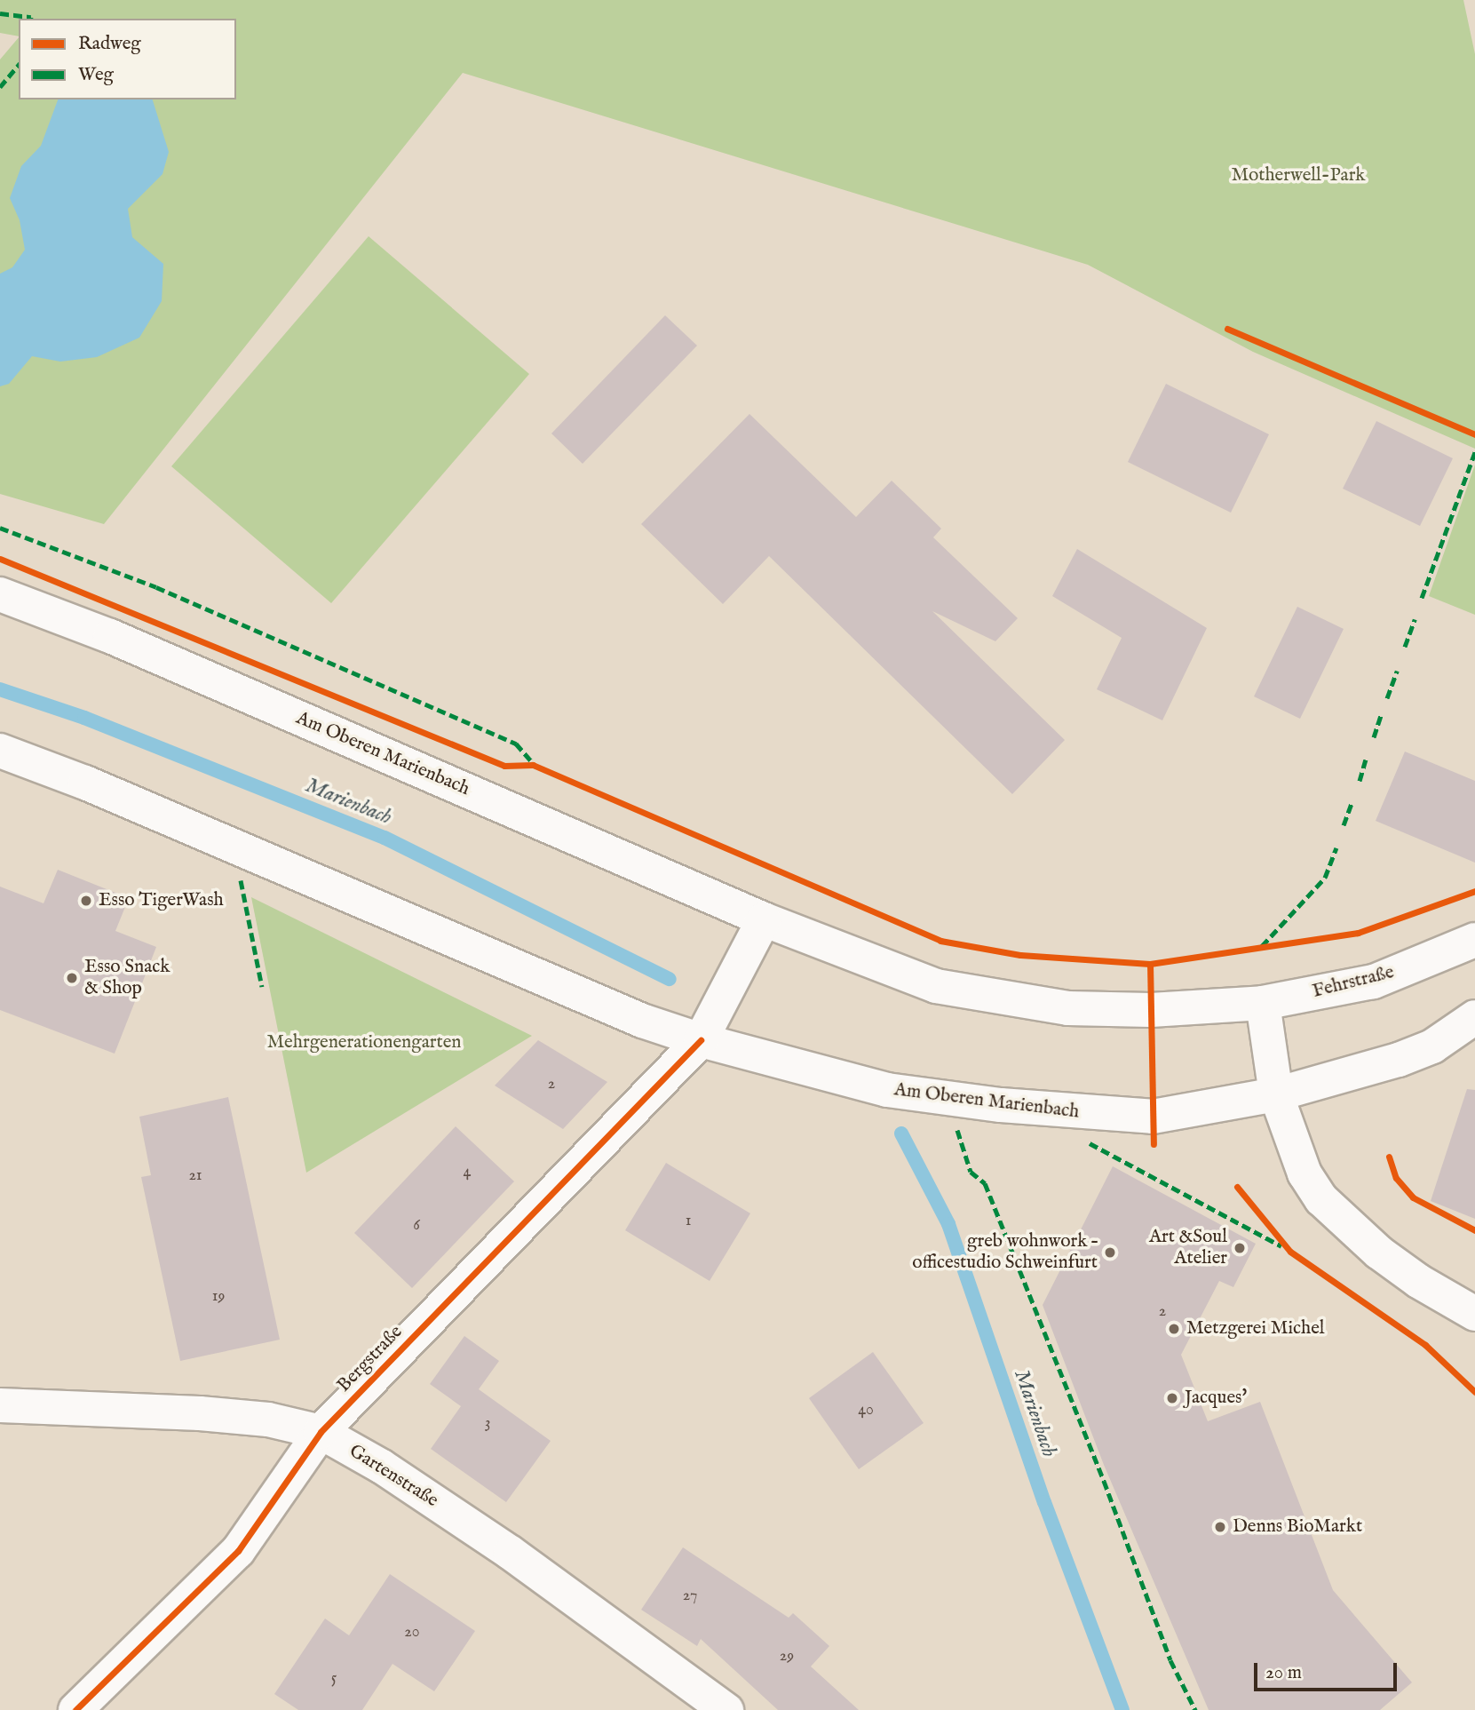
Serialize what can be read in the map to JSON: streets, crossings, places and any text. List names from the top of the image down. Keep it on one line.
{"streets":{"main road":["Am Oberen Marienbach","Fehrstraße","Bergstraße","Gartenstraße"]},"crossings":[["Am Oberen Marienbach","Fehrstraße"],["Am Oberen Marienbach","Bergstraße"],["Bergstraße","Gartenstraße"]],"water":["Marienbach"],"parks":["Motherwell-Park","Mehrgenerationengarten"],"places":["Esso TigerWash","Esso Snack & Shop","Art &Soul Atelier","greb wohnwork – officestudio Schweinfurt","Metzgerei Michel","Jacques'","Denns BioMarkt"],"house_numbers":["2","4","21","1","6","19","2","40","3","27","20","29","5"],"legend":["Radweg","Weg"],"scale_bar":"20 m"}
